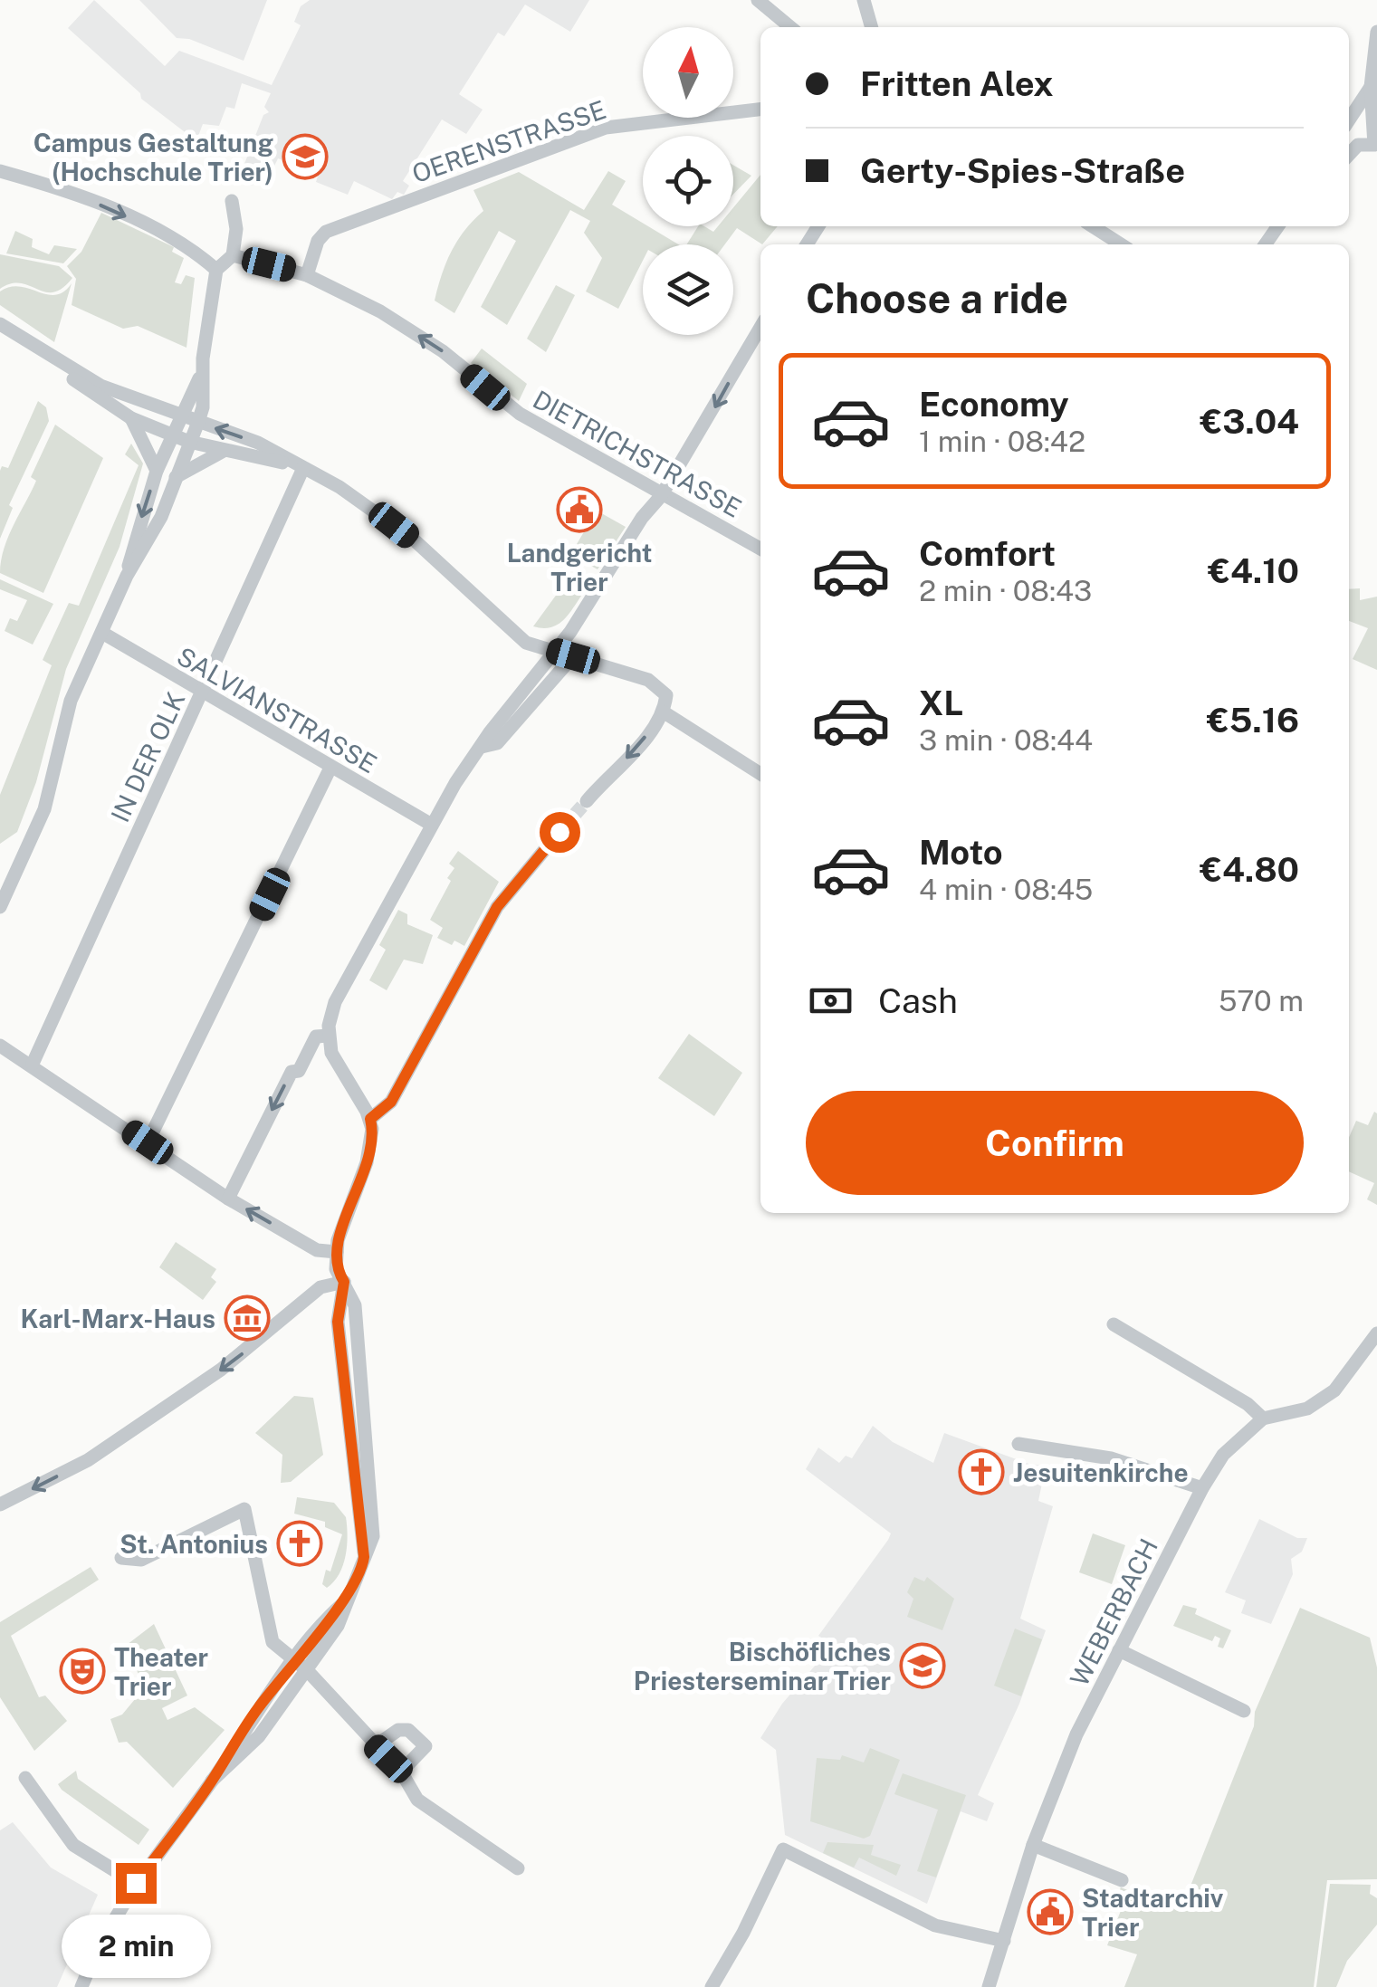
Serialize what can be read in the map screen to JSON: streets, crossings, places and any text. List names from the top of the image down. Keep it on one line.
{"streets":{"street":["OERENSTRASSE","DIETRICHSTRASSE","SALVIANSTRASSE","IN DER OLK","WEBERBACH"]},"crossings":[["OERENSTRASSE","DIETRICHSTRASSE"],["SALVIANSTRASSE","IN DER OLK"]],"one_way":["DIETRICHSTRASSE"],"places":{"school or university":["Campus Gestaltung (Hochschule Trier)","Bischöfliches Priesterseminar Trier"],"public building":["Landgericht Trier","Stadtarchiv Trier"],"museum":["Karl-Marx-Haus"],"church":["Jesuitenkirche","St. Antonius"],"theatre":["Theater Trier"]},"north":"top","page":{"banner":["Fritten Alex","Gerty-Spies-Straße"],"heading":"Choose a ride","list":[{"name":"Economy","note":"1 min · 08:42","value":"€3.04"},{"name":"Comfort","note":"2 min · 08:43","value":"€4.10"},{"name":"XL","note":"3 min · 08:44","value":"€5.16"},{"name":"Moto","note":"4 min · 08:45","value":"€4.80"}],"pay":["Cash","570 m"],"buttons":"Confirm","bubble":"2 min"}}
